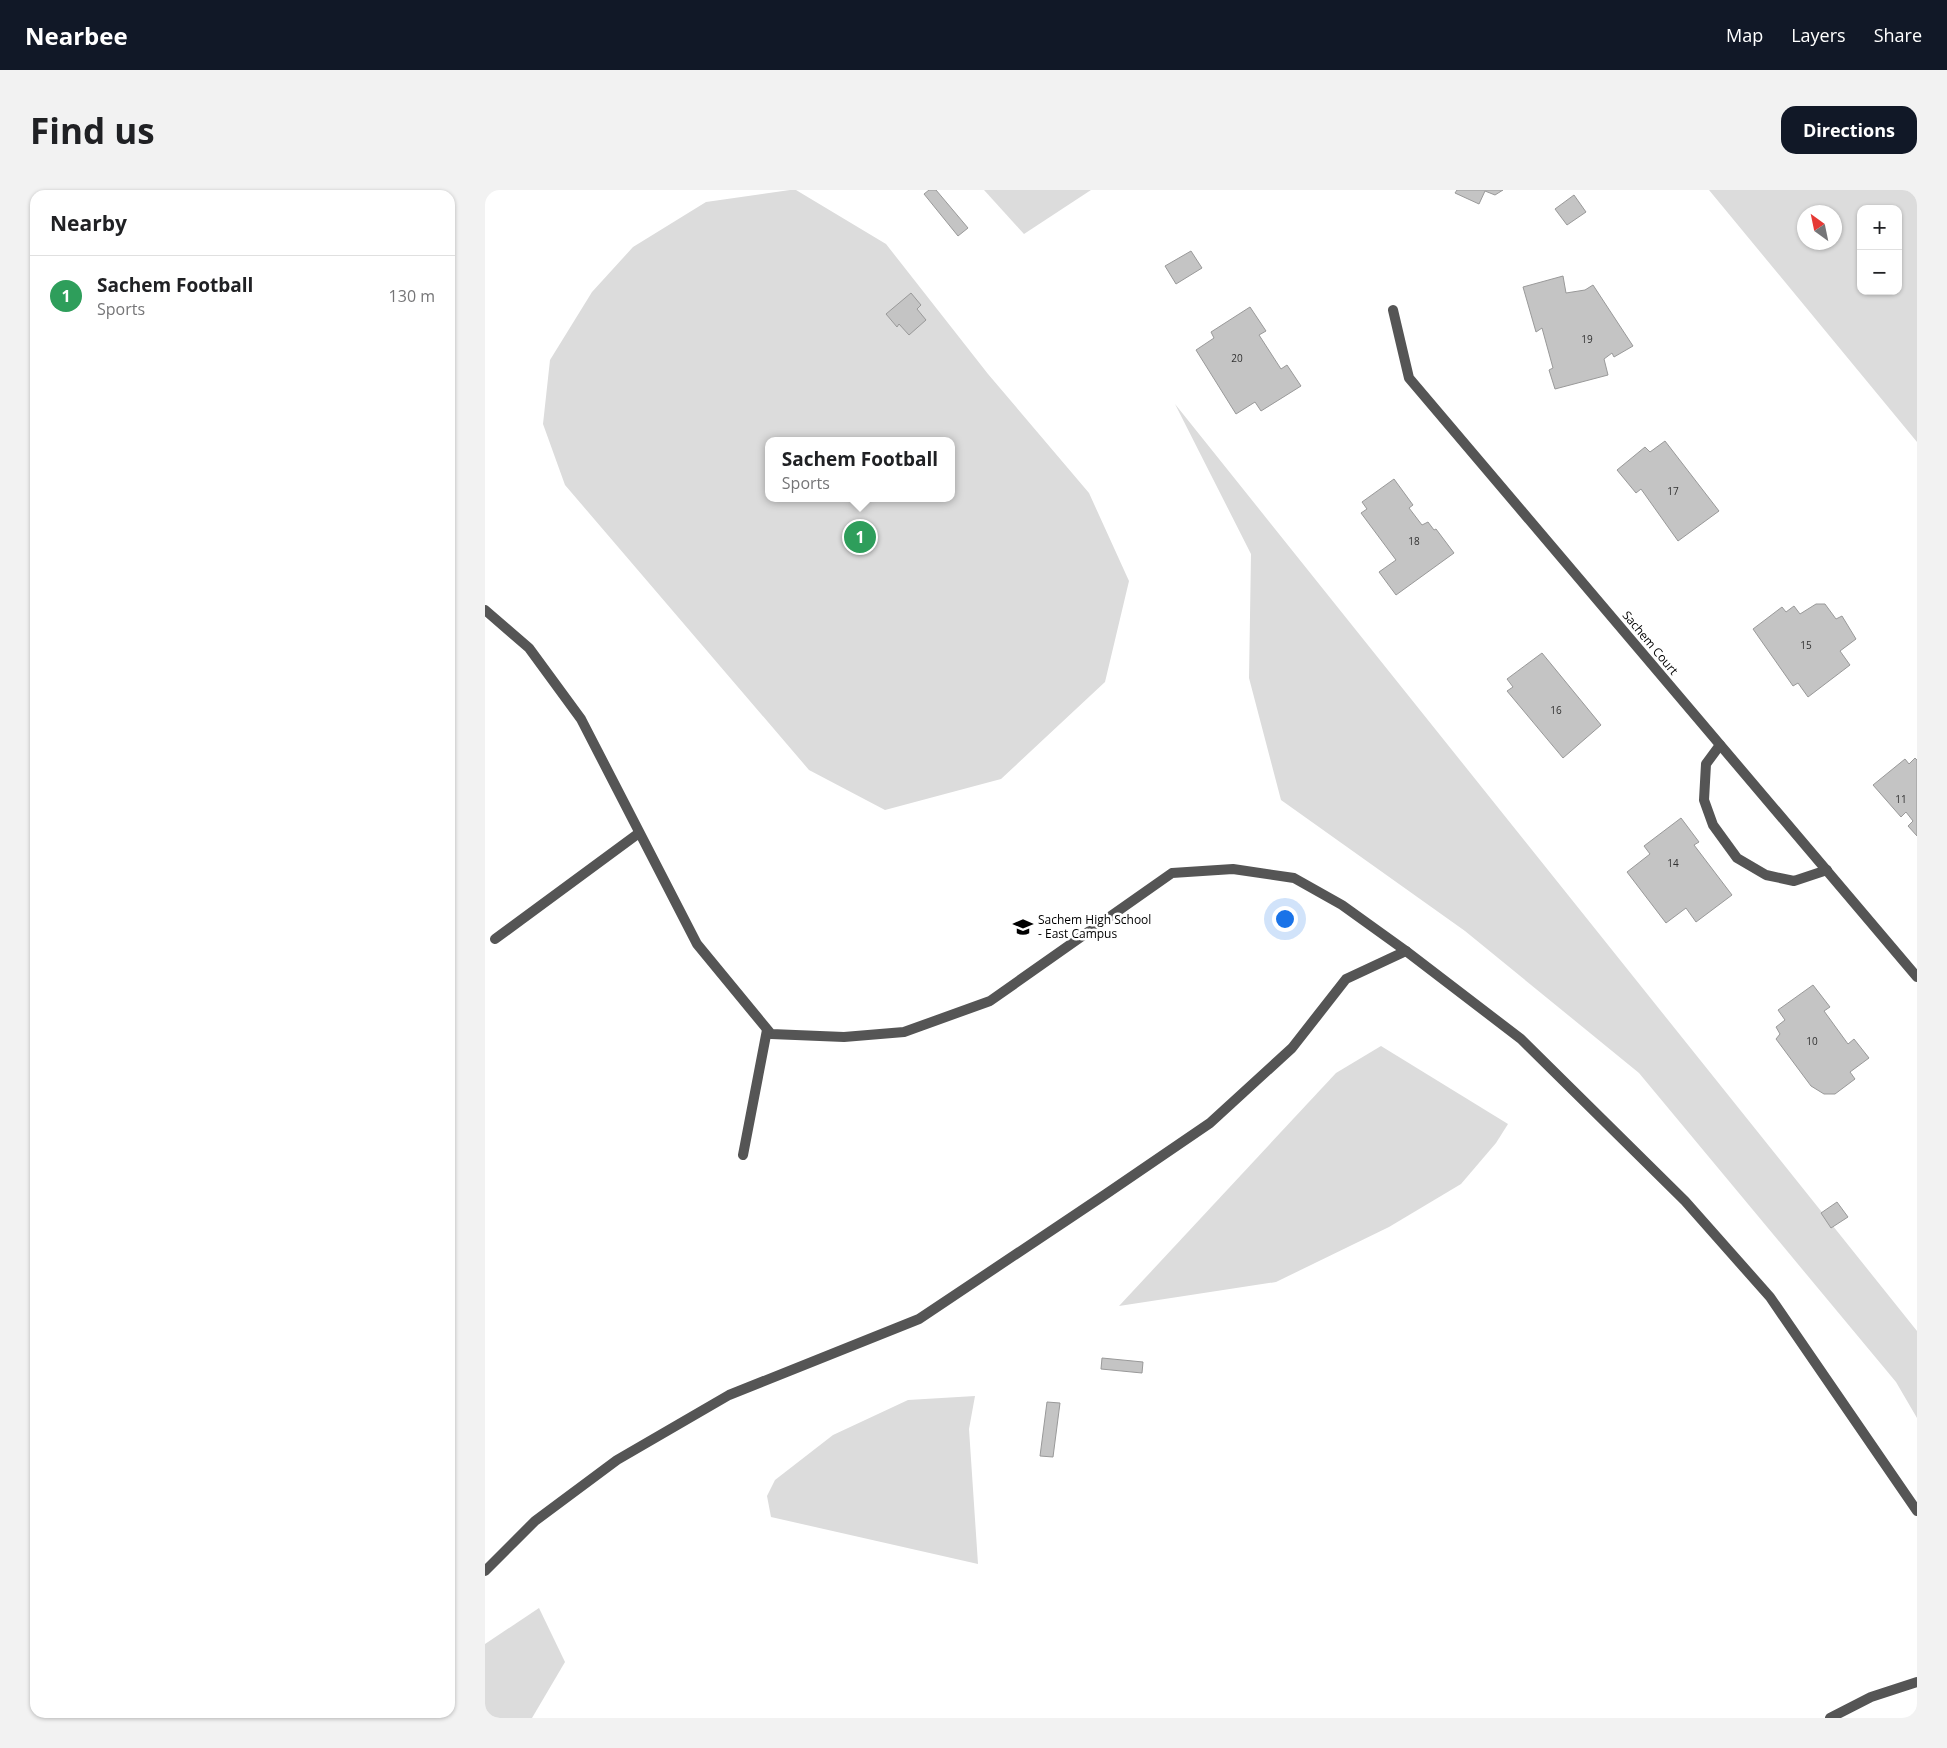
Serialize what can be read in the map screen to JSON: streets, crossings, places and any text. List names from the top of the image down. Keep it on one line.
{"streets":{"street":["Sachem Court"]},"places":{"school or university":["Sachem High School - East Campus"]},"house_numbers":["19","20","17","18","15","16","11","14","10"],"north":"top left","page":{"header":"Nearbee","nav":["Map","Layers","Share"],"buttons":"Directions","title":"Find us","heading":"Nearby","map_buttons":["+","−"],"list":[{"mark":"1","name":"Sachem Football","note":"Sports","value":"130 m"}],"popup":["Sachem Football","Sports"],"pins":"1"}}
